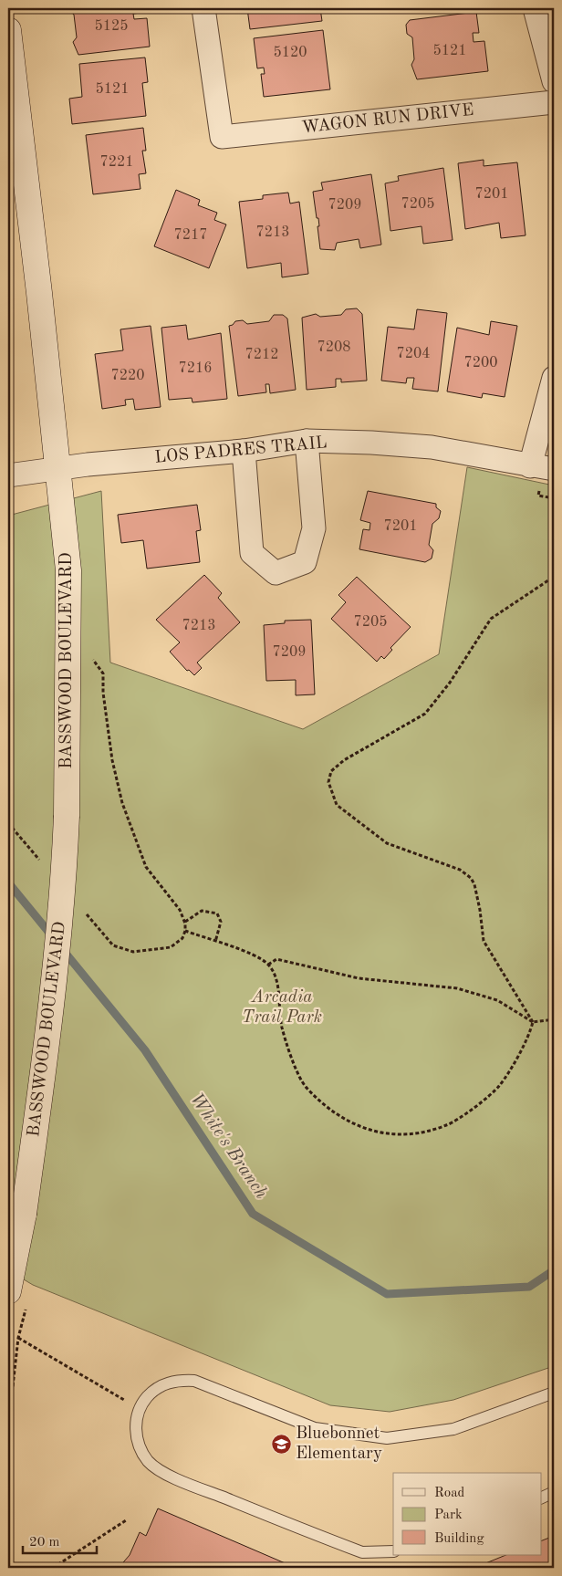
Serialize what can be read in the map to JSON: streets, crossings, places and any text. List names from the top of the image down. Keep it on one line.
{"streets":{"main road":["BASSWOOD BOULEVARD"],"street":["WAGON RUN DRIVE","LOS PADRES TRAIL"]},"crossings":[["LOS PADRES TRAIL","BASSWOOD BOULEVARD"]],"water":["White's Branch"],"parks":["Arcadia Trail Park"],"places":{"school or university":["Bluebonnet Elementary"]},"house_numbers":["5125","5121","5120","5121","7221","7201","7205","7209","7213","7217","7208","7204","7212","7200","7216","7220","7201","7205","7213","7209"],"legend":["Road","Park","Building"],"scale_bar":"20 m"}
